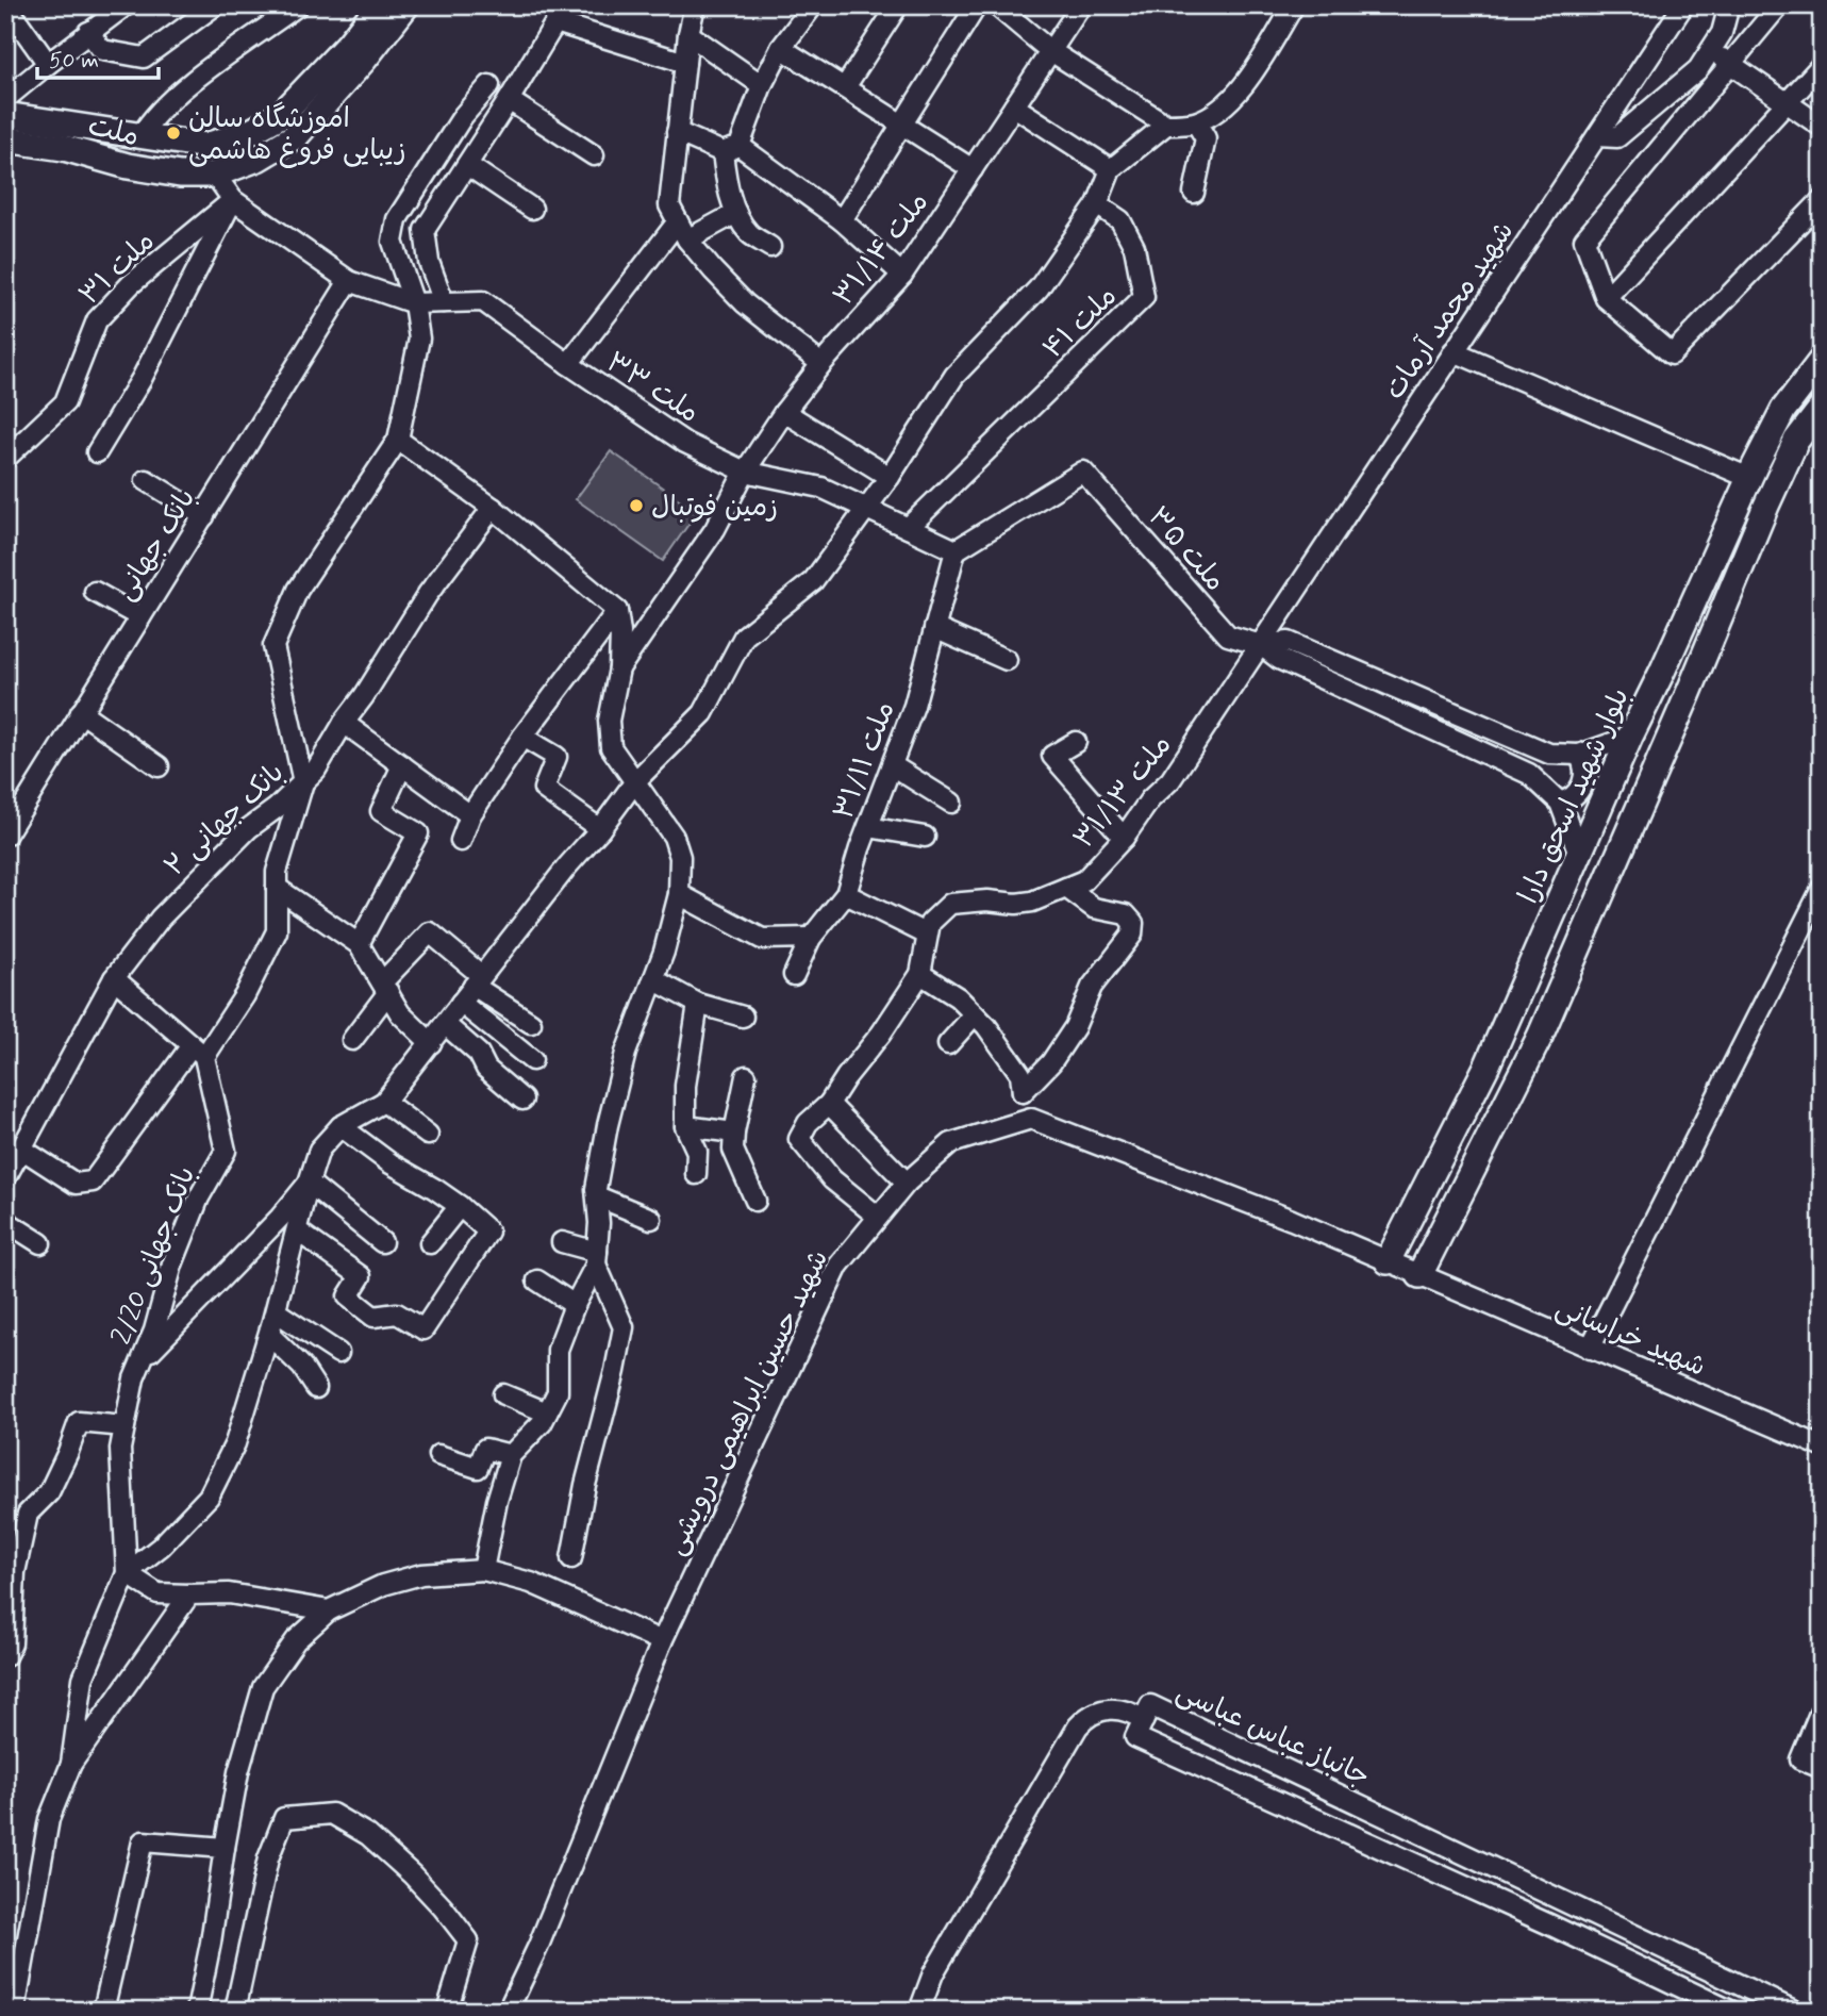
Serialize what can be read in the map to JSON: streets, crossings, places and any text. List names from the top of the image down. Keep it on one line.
{"streets":{"main road":["ملت","بلوار شهید اسحق دارا"],"street":["ملت ۳۱/۱۴","ملت ۳۱","شهید محمد آرمات","ملت ۴۱","ملت ۳۳","بانک جهانی","ملت ۳۵","ملت ۳۱/۱۱","ملت ۳۱/۱۳","بانک جهانی ۲","بانک جهانی 2/20","شهید خراسانی","شهید حسین ابراهیمی درویشی","جانباز عباس عباسی"]},"crossings":[["ملت","ملت ۳۳"],["ملت ۳۱/۱۴","ملت ۳۳"],["ملت ۳۱","ملت ۳۳"],["شهید محمد آرمات","ملت ۳۵"],["شهید محمد آرمات","ملت ۳۱/۱۳"],["ملت ۴۱","ملت ۳۳"],["ملت ۳۳","بانک جهانی"],["ملت ۳۳","ملت ۳۵"],["ملت ۳۳","ملت ۳۱/۱۱"],["ملت ۳۵","ملت ۳۱/۱۱"],["ملت ۳۵","ملت ۳۱/۱۳"],["ملت ۳۱/۱۳","شهید حسین ابراهیمی درویشی"],["بلوار شهید اسحق دارا","شهید حسین ابراهیمی درویشی"],["شهید خراسانی","شهید حسین ابراهیمی درویشی"]],"places":["اموزشگاه سالن زیبایی فروغ هاشمی","زمین فوتبال"],"scale_bar":"50 m"}
